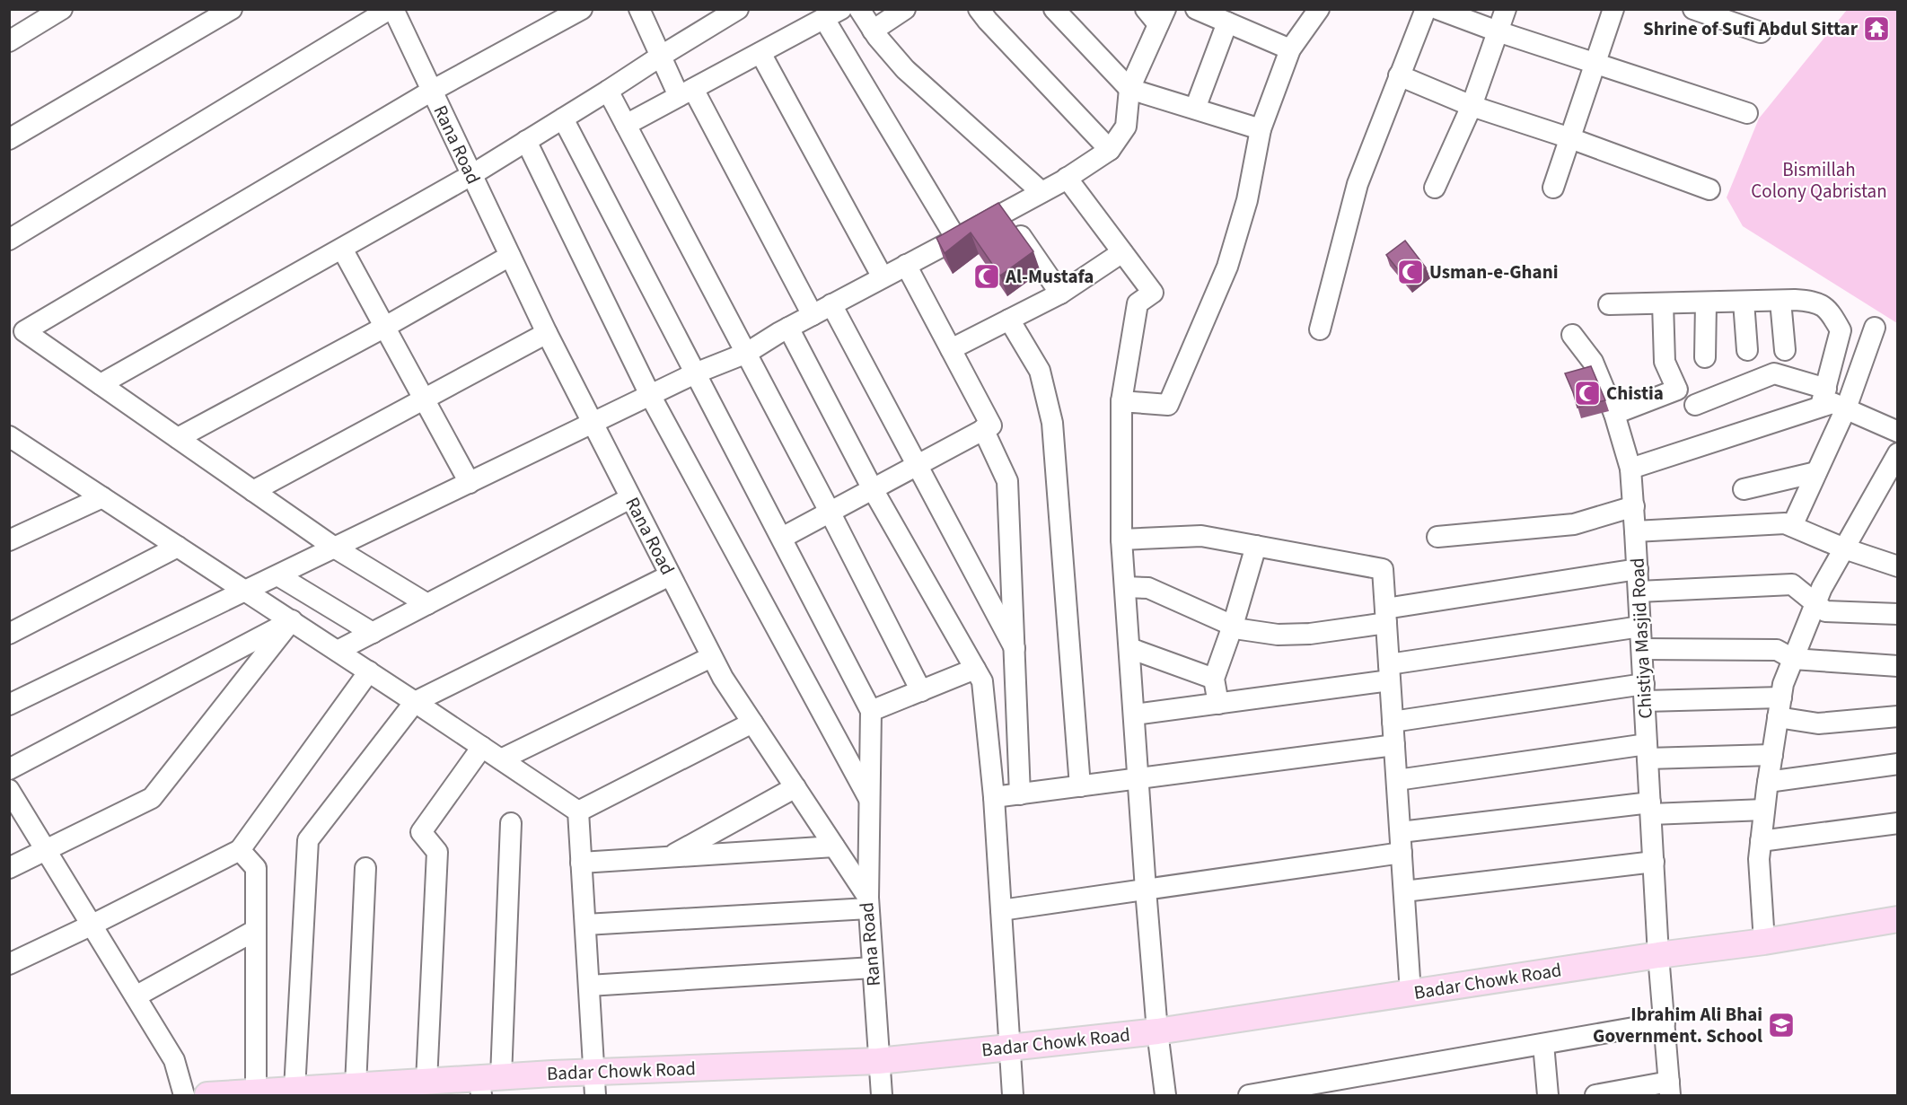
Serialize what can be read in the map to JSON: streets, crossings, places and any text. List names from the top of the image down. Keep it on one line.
{"streets":{"main road":["Badar Chowk Road"],"street":["Rana Road","Chistiya Masjid Road"]},"crossings":[["Rana Road","Badar Chowk Road"],["Chistiya Masjid Road","Badar Chowk Road"]],"parks":["Bismillah Colony Qabristan"],"places":{"temple":["Shrine of Sufi Abdul Sittar"],"mosque":["Usman-e-Ghani","Al-Mustafa","Chistia"],"school or university":["Ibrahim Ali Bhai Government. School"]}}
